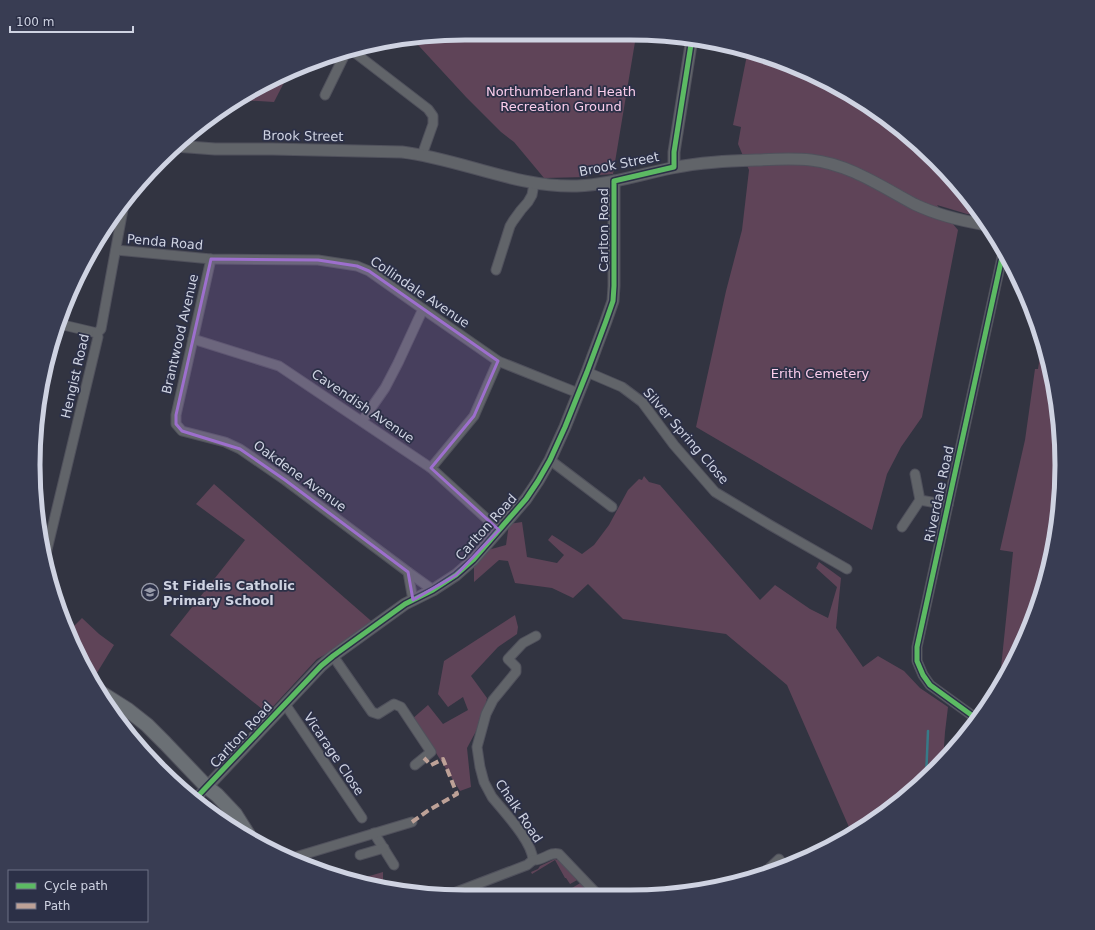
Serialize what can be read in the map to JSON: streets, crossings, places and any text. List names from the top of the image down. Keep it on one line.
{"streets":{"street":["Brook Street","Carlton Road","Penda Road","Collindale Avenue","Brantwood Avenue","Hengist Road","Cavendish Avenue","Silver Spring Close","Oakdene Avenue","Riverdale Road","Vicarage Close","Chalk Road"]},"crossings":[["Brook Street","Carlton Road"],["Carlton Road","Collindale Avenue"],["Carlton Road","Cavendish Avenue"],["Carlton Road","Silver Spring Close"],["Carlton Road","Oakdene Avenue"],["Carlton Road","Vicarage Close"],["Penda Road","Collindale Avenue"],["Penda Road","Brantwood Avenue"],["Penda Road","Hengist Road"],["Collindale Avenue","Brantwood Avenue"],["Brantwood Avenue","Cavendish Avenue"],["Brantwood Avenue","Oakdene Avenue"]],"parks":["Northumberland Heath Recreation Ground","Erith Cemetery"],"places":{"school or university":["St Fidelis Catholic Primary School"]},"legend":["Cycle path","Path"],"scale_bar":"100 m"}
